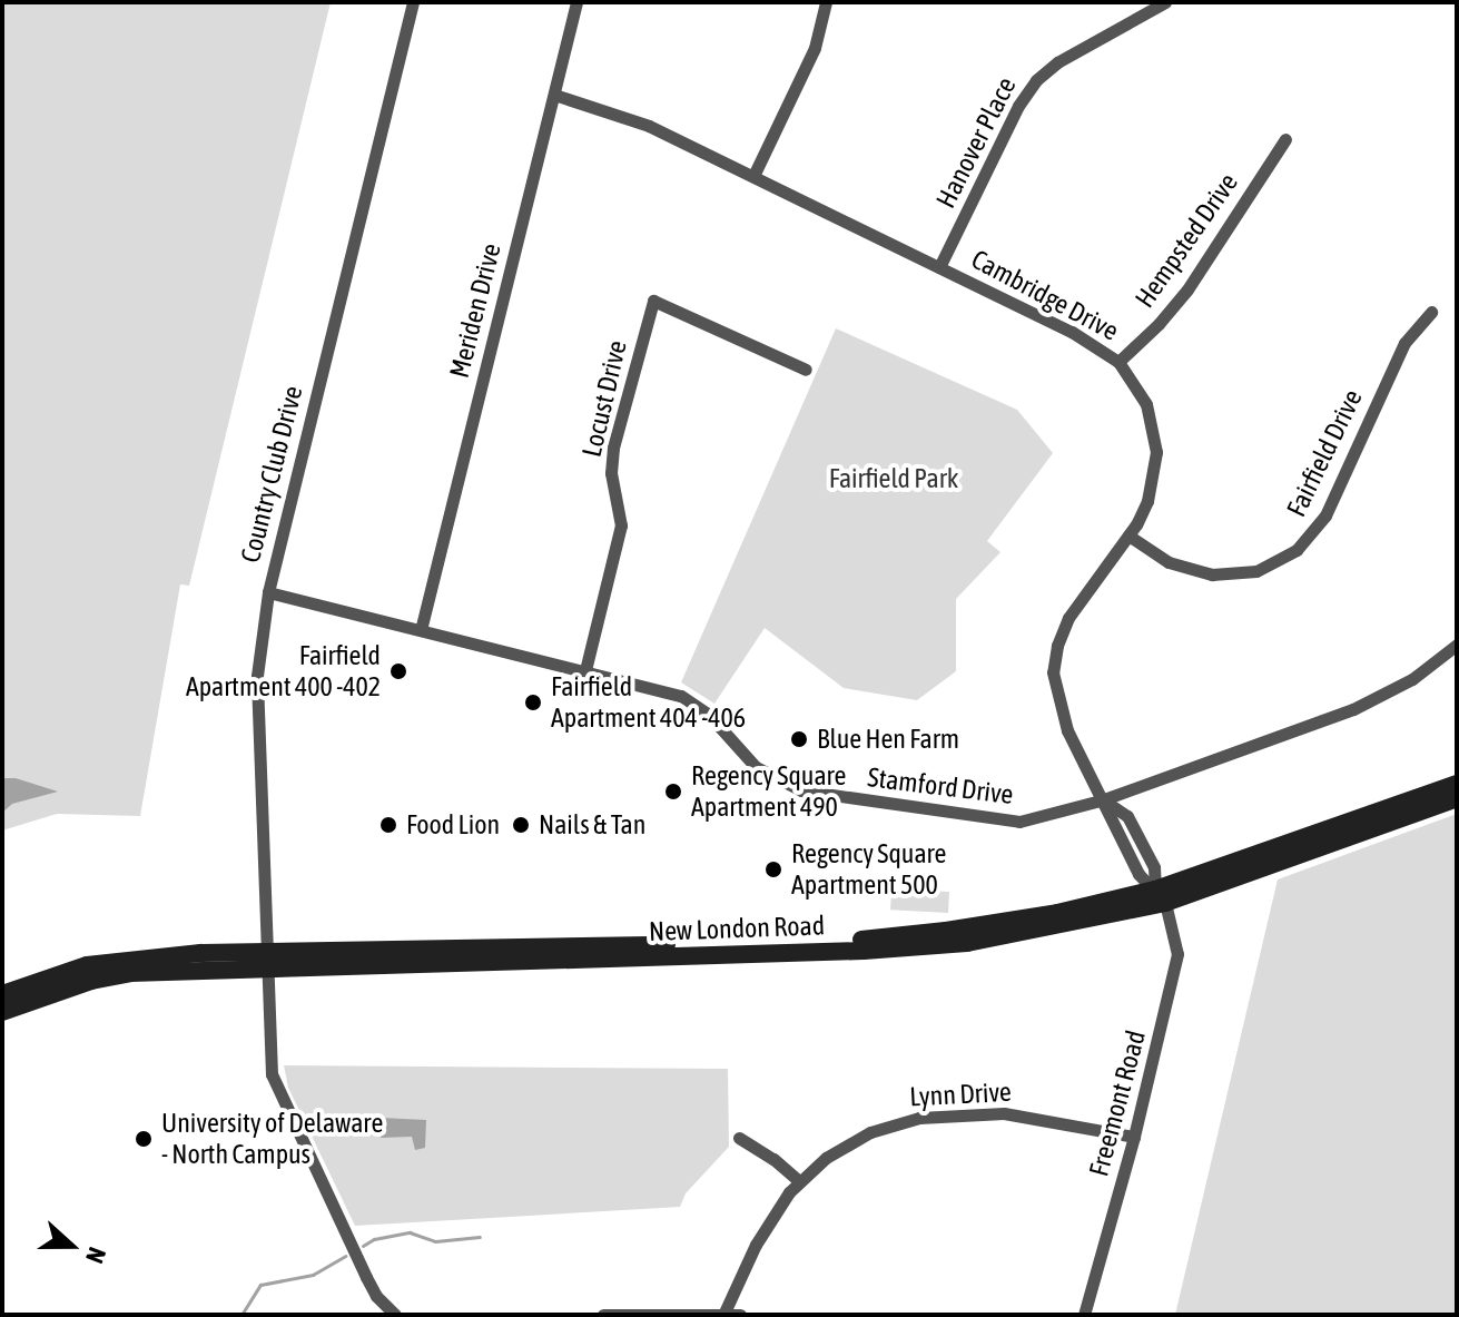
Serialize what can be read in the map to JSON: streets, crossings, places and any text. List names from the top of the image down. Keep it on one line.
{"streets":{"main road":["New London Road"],"street":["Hanover Place","Hempsted Drive","Cambridge Drive","Meriden Drive","Locust Drive","Fairfield Drive","Country Club Drive","Stamford Drive","Lynn Drive","Freemont Road"]},"crossings":[["Hanover Place","Cambridge Drive"],["Hempsted Drive","Cambridge Drive"],["Cambridge Drive","Meriden Drive"],["Cambridge Drive","Fairfield Drive"],["Cambridge Drive","Stamford Drive"],["Cambridge Drive","New London Road"],["Cambridge Drive","Freemont Road"],["Meriden Drive","Stamford Drive"],["Locust Drive","Stamford Drive"],["Country Club Drive","Stamford Drive"],["Country Club Drive","New London Road"],["New London Road","Freemont Road"],["Lynn Drive","Freemont Road"]],"parks":["Fairfield Park"],"places":["Fairfield Apartment 400 -402","Fairfield Apartment 404 -406","Blue Hen Farm","Regency Square Apartment 490","Food Lion","Nails & Tan","Regency Square Apartment 500","University of Delaware - North Campus"],"north":"right"}
